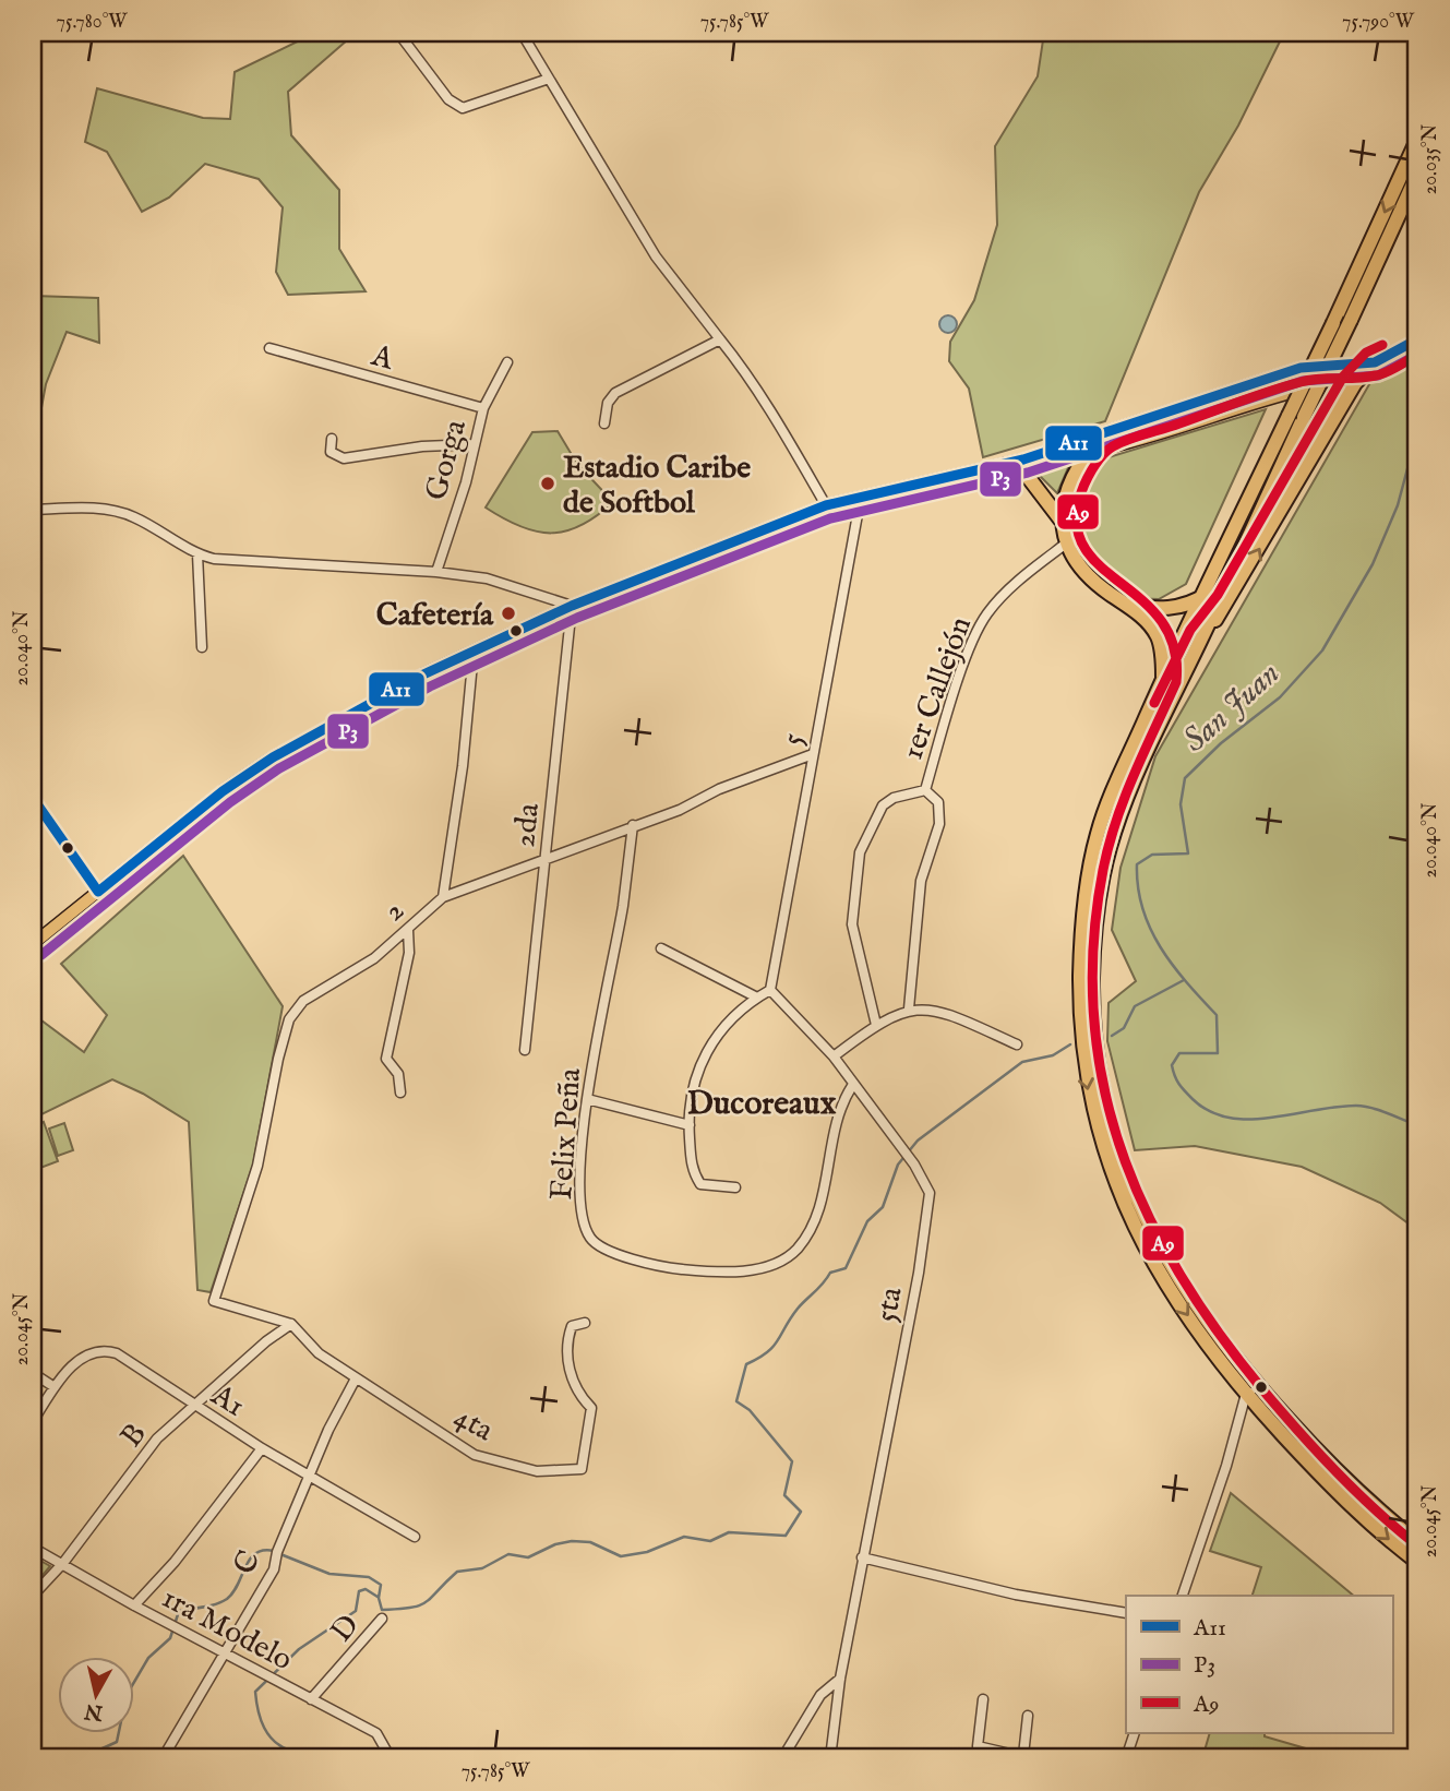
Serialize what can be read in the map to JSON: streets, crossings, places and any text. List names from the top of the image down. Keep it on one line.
{"streets":{"street":["A","Gorga","1er Callejón","5","2da","2","Felix Peña","5ta","A1","4ta","B","C","1ra Modelo","D"]},"crossings":[["A","Gorga"],["5","2"],["5","5ta"],["2da","2"],["2","Felix Peña"],["2","4ta"],["2","B"],["Felix Peña","5ta"],["A1","B"],["A1","C"],["4ta","B"],["4ta","C"],["B","1ra Modelo"],["C","1ra Modelo"],["1ra Modelo","D"]],"districts":["Ducoreaux"],"water":["San Juan"],"places":["Estadio Caribe de Softbol","Cafetería"],"lines":["transit line A11","transit line A9","transit line P3"],"legend":["A11","P3","A9"],"north":"bottom","coordinates":["75.780°W","75.785°W","75.790°W","20.035°N","20.040°N","20.045°N"]}
